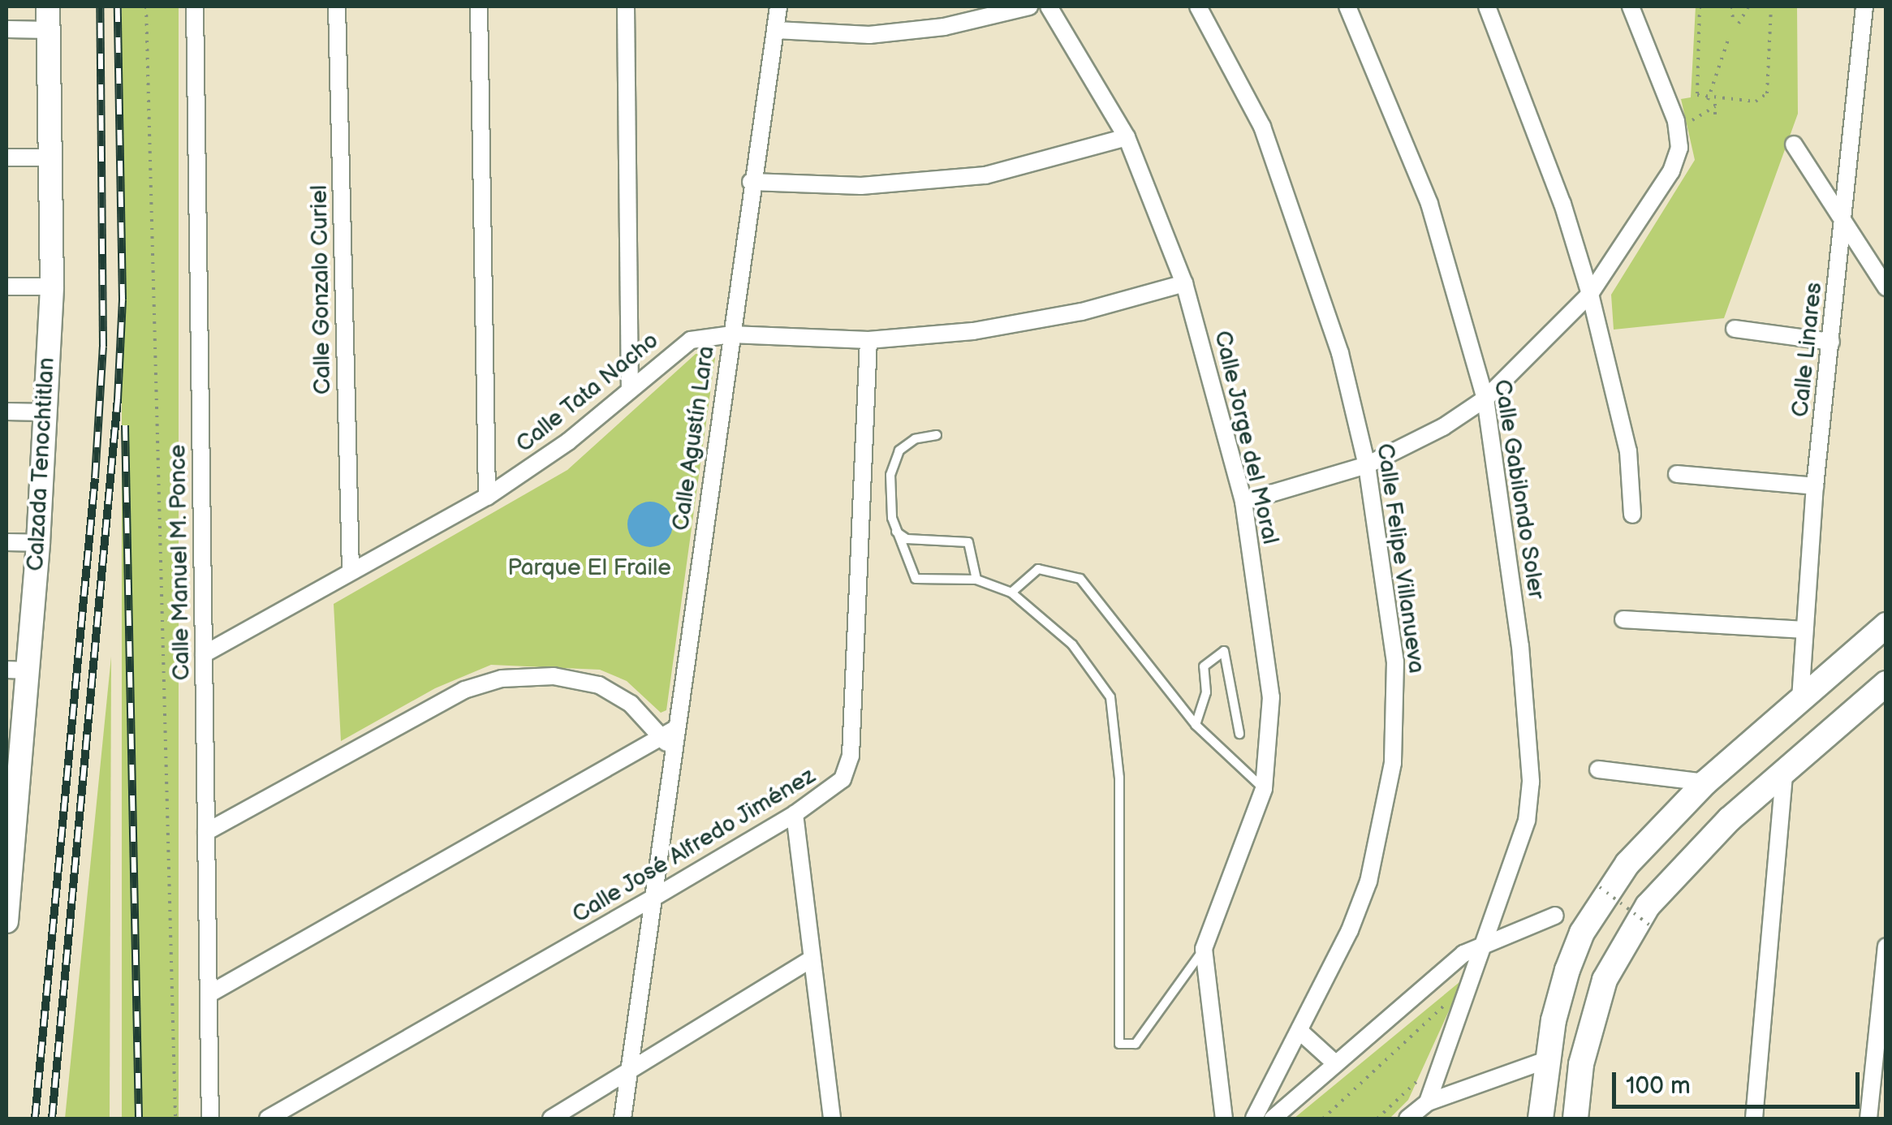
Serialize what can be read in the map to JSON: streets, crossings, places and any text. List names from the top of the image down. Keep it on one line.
{"streets":{"street":["Calle Gonzalo Curiel","Calle Linares","Calle Tata Nacho","Calle Jorge del Moral","Calle Agustín Lara","Calzada Tenochtitlan","Calle Gabilondo Soler","Calle Felipe Villanueva","Calle Manuel M. Ponce","Calle José Alfredo Jiménez"]},"crossings":[["Calle Gonzalo Curiel","Calle Tata Nacho"],["Calle Tata Nacho","Calle Jorge del Moral"],["Calle Tata Nacho","Calle Agustín Lara"],["Calle Tata Nacho","Calle Manuel M. Ponce"],["Calle Tata Nacho","Calle José Alfredo Jiménez"]],"parks":["Parque El Fraile"],"scale_bar":"100 m"}
